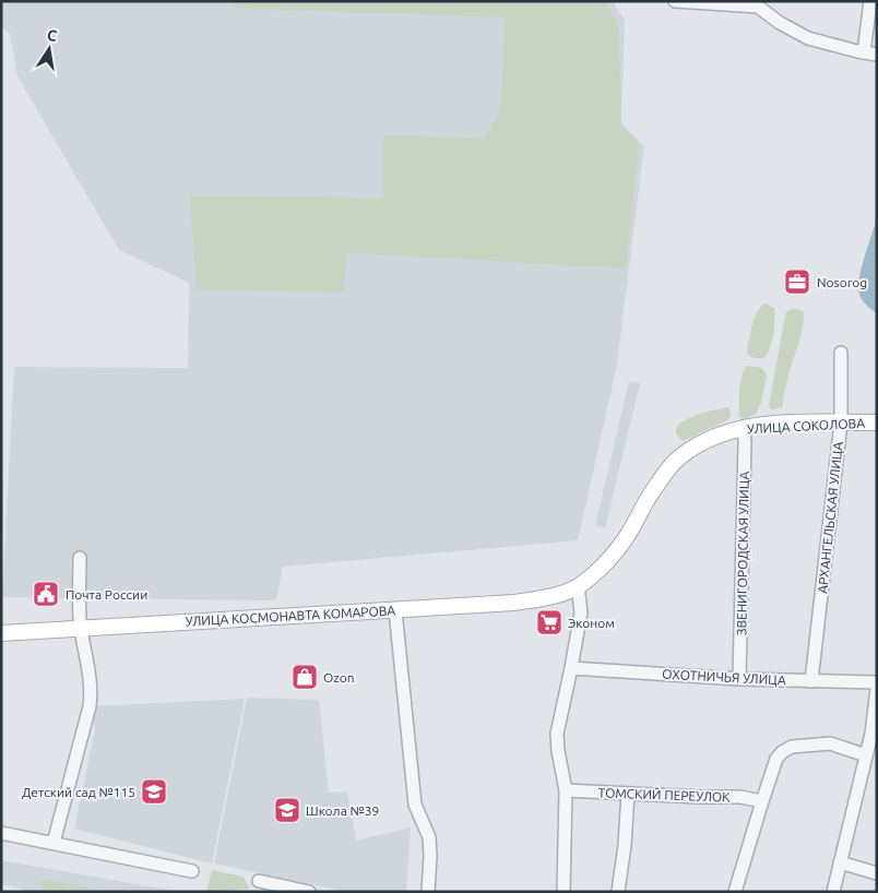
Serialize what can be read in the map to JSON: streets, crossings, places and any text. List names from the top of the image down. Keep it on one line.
{"streets":{"main road":["УЛИЦА СОКОЛОВА","УЛИЦА КОСМОНАВТА КОМАРОВА"],"street":["АРХАНГЕЛЬСКАЯ УЛИЦА","ЗВЕНИГОРОДСКАЯ УЛИЦА","ОХОТНИЧЬЯ УЛИЦА","ТОМСКИЙ ПЕРЕУЛОК"]},"crossings":[["УЛИЦА СОКОЛОВА","АРХАНГЕЛЬСКАЯ УЛИЦА"],["УЛИЦА СОКОЛОВА","ЗВЕНИГОРОДСКАЯ УЛИЦА"],["УЛИЦА СОКОЛОВА","УЛИЦА КОСМОНАВТА КОМАРОВА"],["АРХАНГЕЛЬСКАЯ УЛИЦА","ОХОТНИЧЬЯ УЛИЦА"],["ЗВЕНИГОРОДСКАЯ УЛИЦА","ОХОТНИЧЬЯ УЛИЦА"]],"places":{"office":["Nosorog"],"public building":["Почта России"],"supermarket":["Эконом"],"shop":["Ozon"],"school or university":["Детский сад №115","Школа №39"]},"north":"top"}
